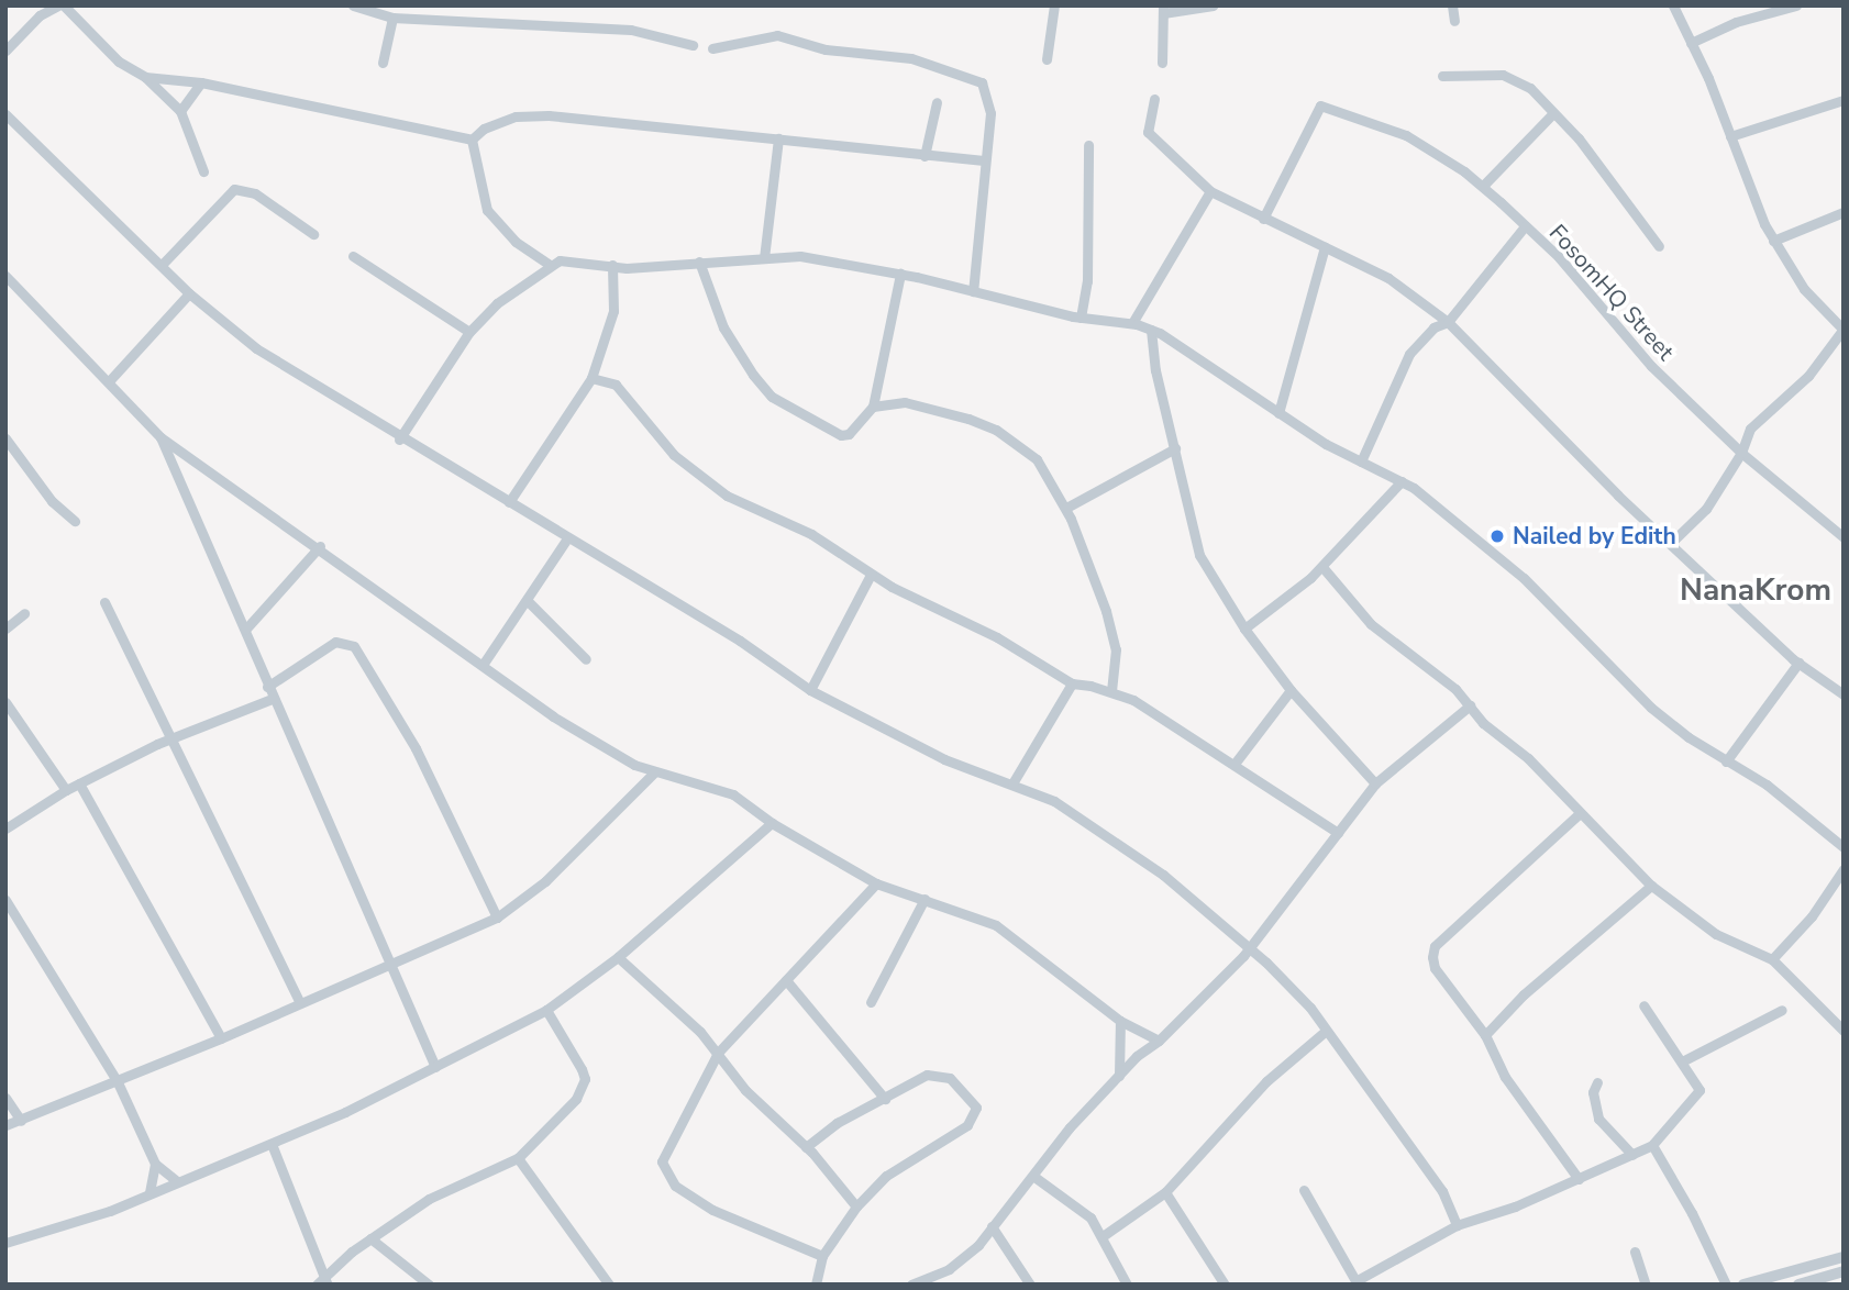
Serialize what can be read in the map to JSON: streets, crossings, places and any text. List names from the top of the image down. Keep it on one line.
{"streets":{"street":["FosomHQ Street"]},"districts":["NanaKrom"],"places":["Nailed by Edith"]}
